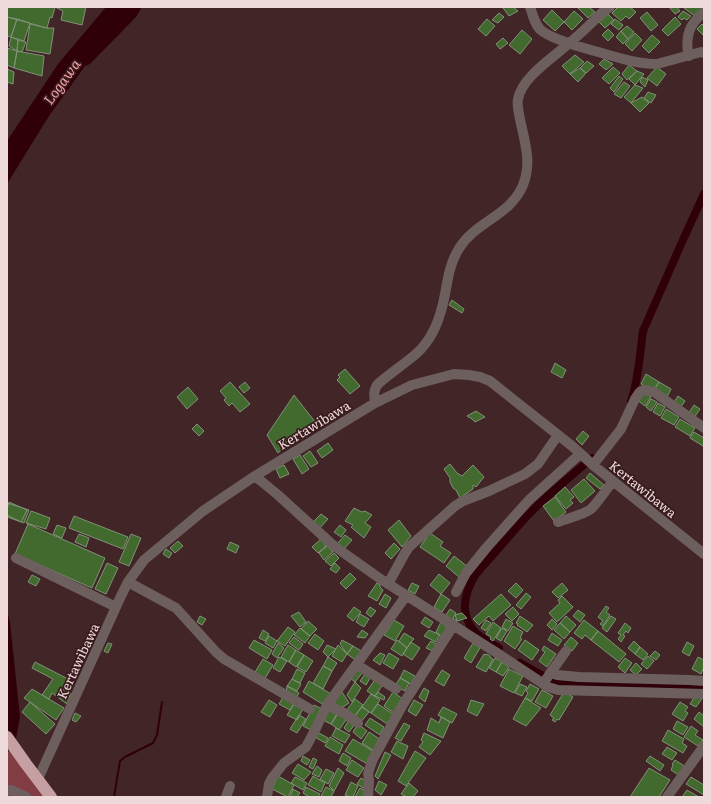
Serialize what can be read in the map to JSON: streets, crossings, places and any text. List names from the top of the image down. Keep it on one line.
{"streets":{"street":["Kertawibawa"]},"water":["Logawa"]}
